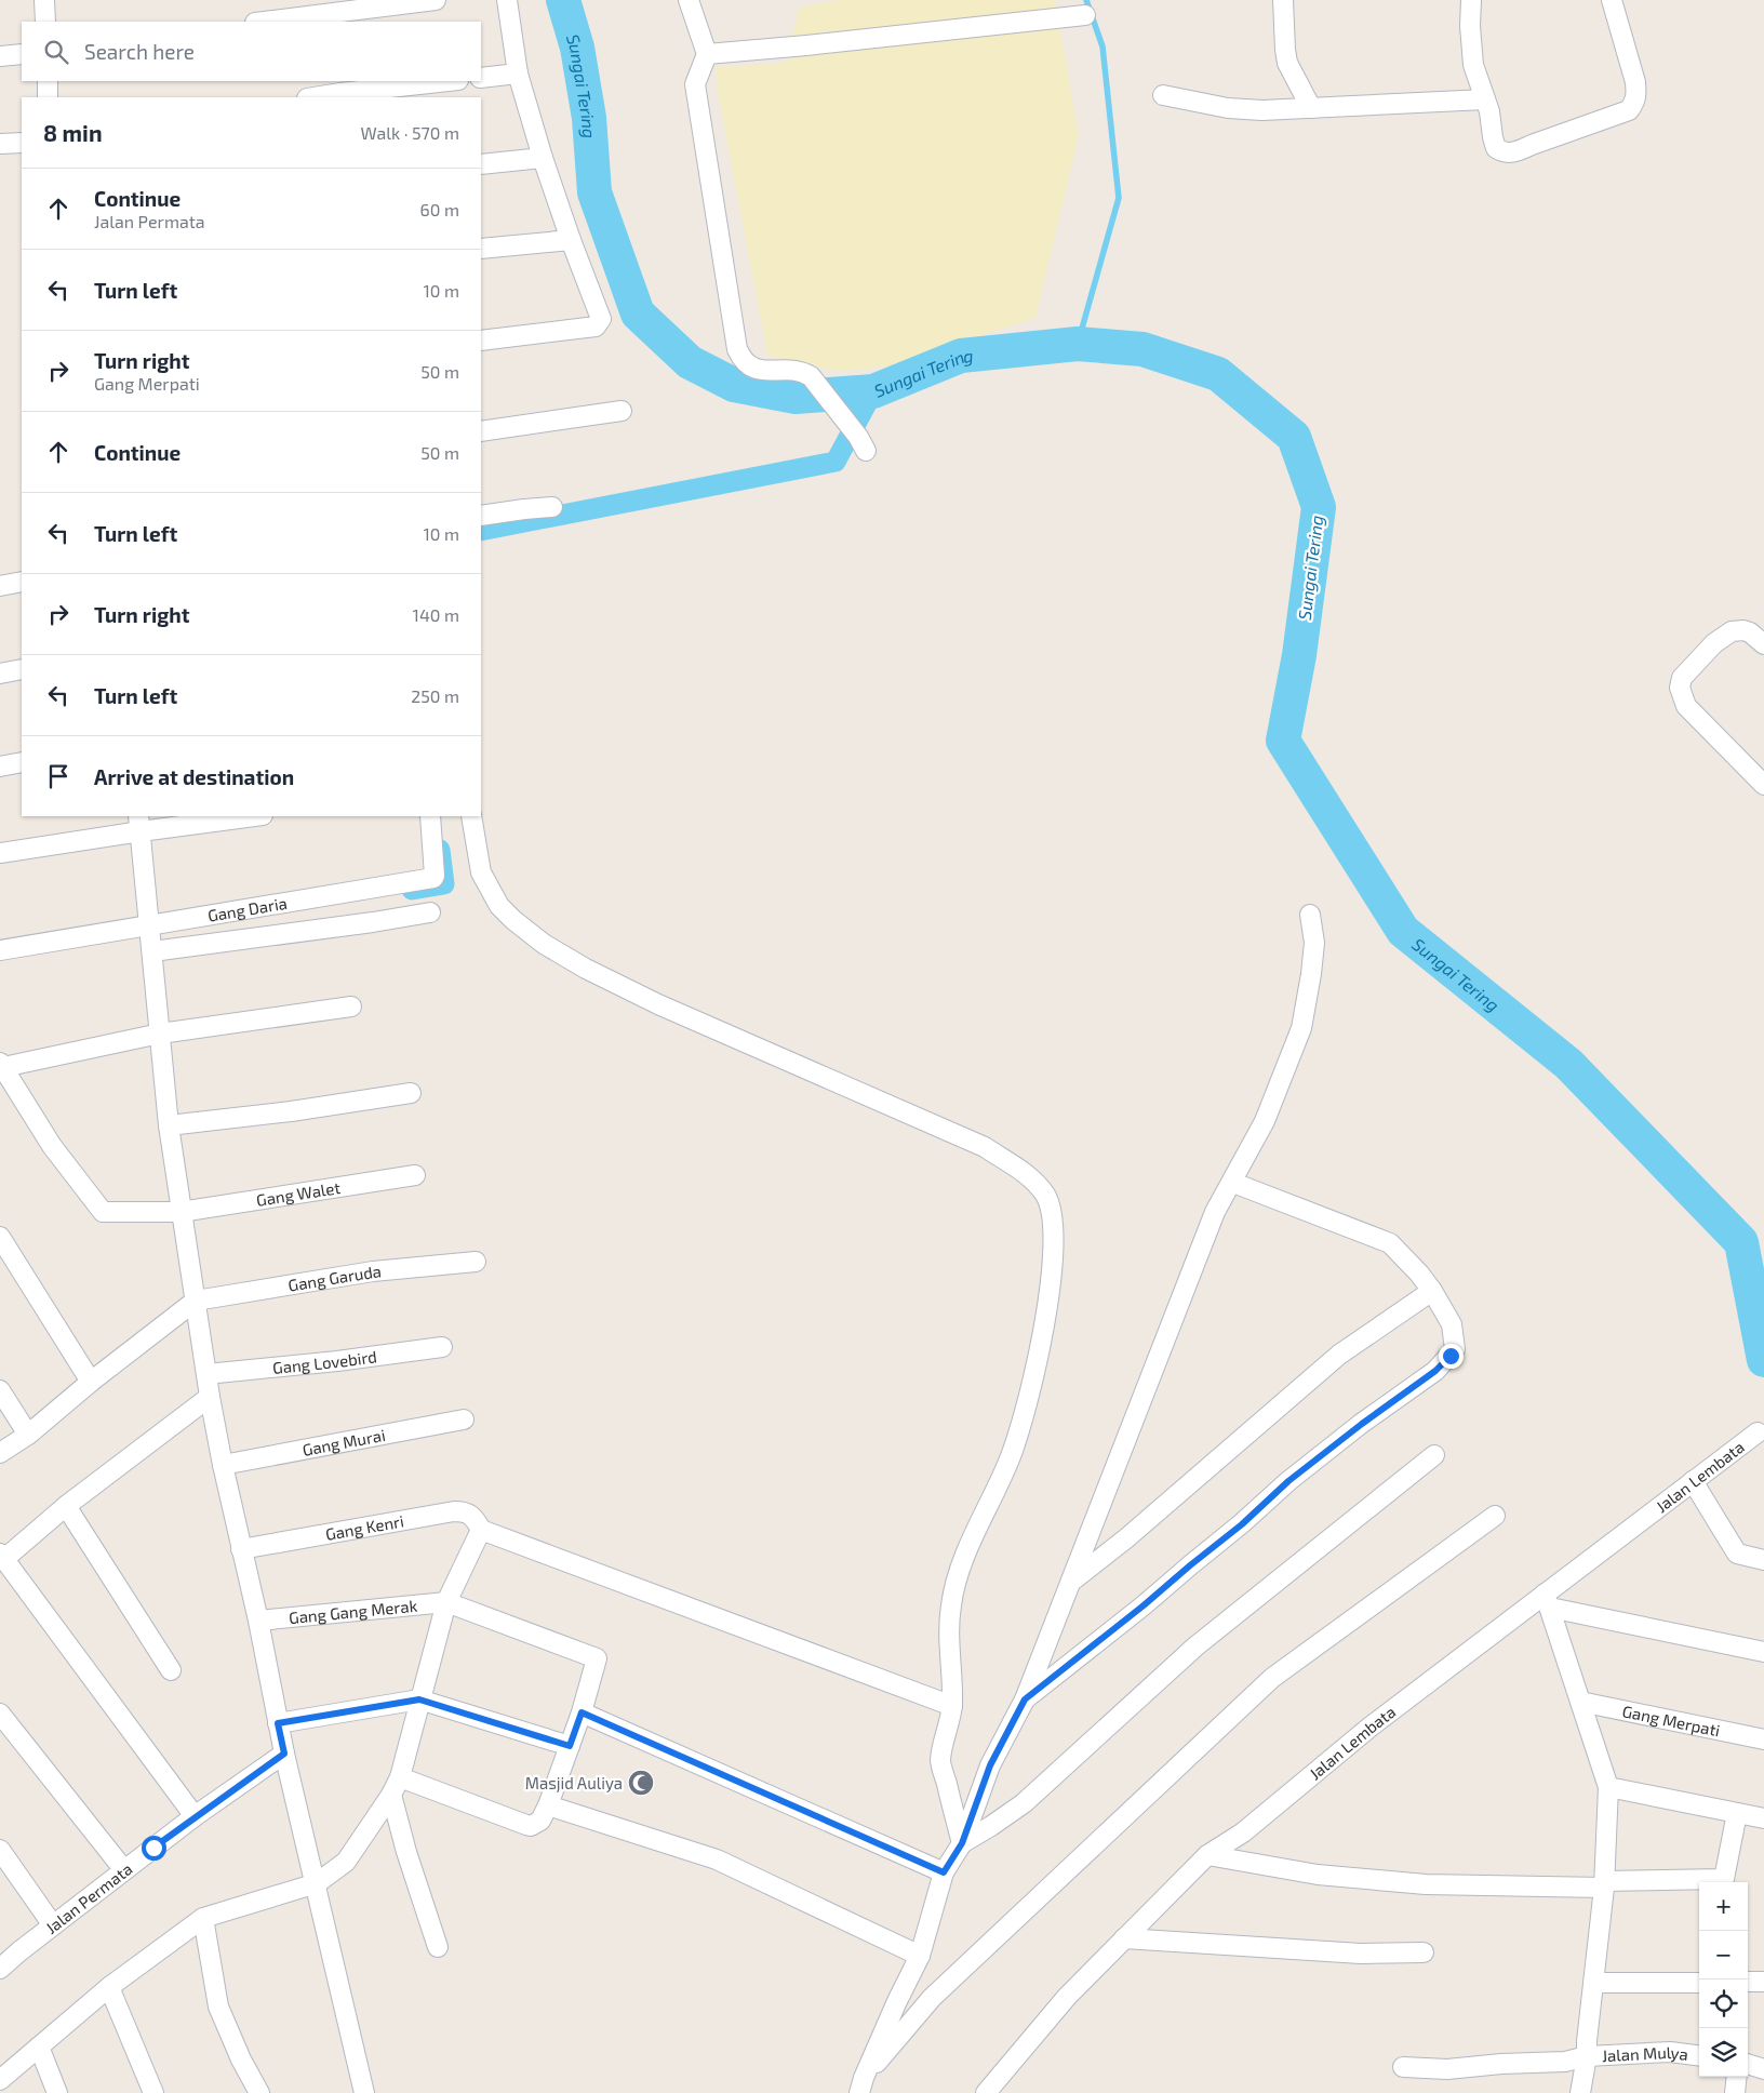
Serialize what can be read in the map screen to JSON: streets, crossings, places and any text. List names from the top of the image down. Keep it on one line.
{"streets":{"street":["Gang Daria","Gang Walet","Gang Garuda","Gang Lovebird","Gang Murai","Jalan Lembata","Gang Kenri","Gang Gang Merak","Gang Merpati","Jalan Permata","Jalan Mulya"]},"water":["Sungai Tering"],"places":{"mosque":["Masjid Auliya"]},"page":{"search":"Search here","heading":["8 min","Walk · 570 m"],"list":[["Continue","Jalan Permata","60 m"],["Turn left","10 m"],["Turn right","Gang Merpati","50 m"],["Continue","50 m"],["Turn left","10 m"],["Turn right","140 m"],["Turn left","250 m"],"Arrive at destination"],"map_buttons":["+","−"]}}
